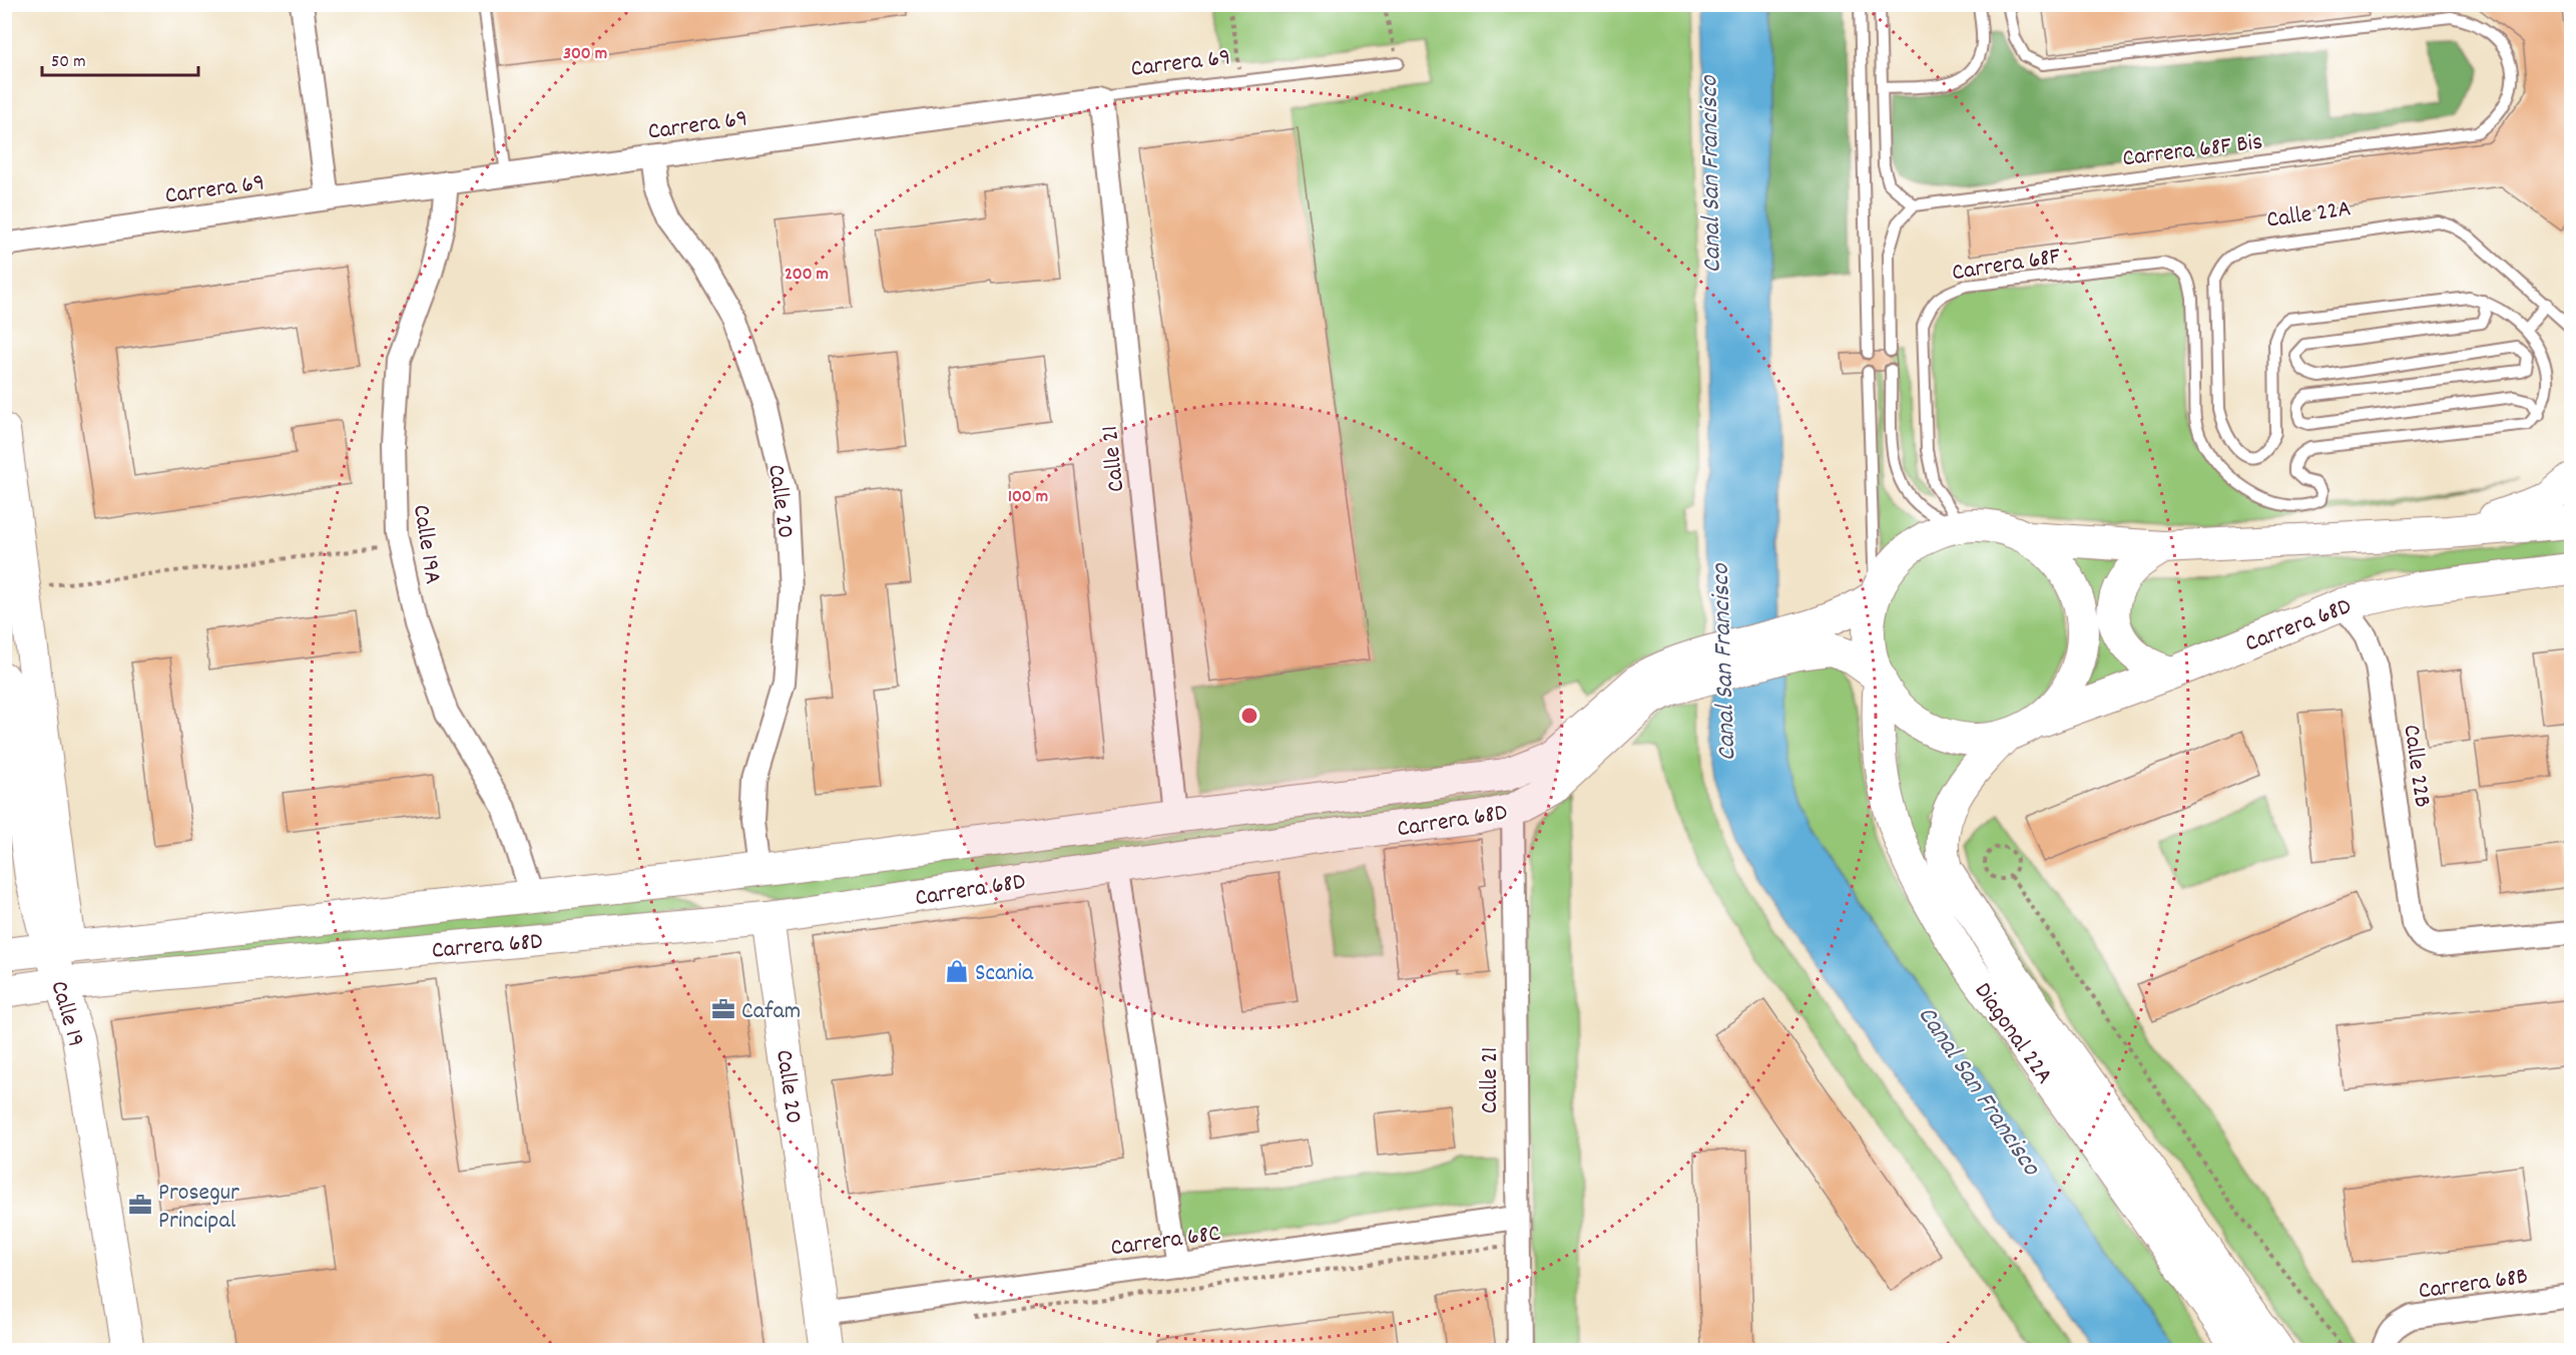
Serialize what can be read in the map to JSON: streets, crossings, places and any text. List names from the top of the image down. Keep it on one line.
{"streets":{"main road":["Calle 20","Carrera 68D","Calle 19","Diagonal 22A"],"street":["Carrera 69","Calle 21","Calle 19A","Calle 22B","Carrera 68C","Carrera 68B"],"lane":["Carrera 68F Bis","Calle 22A","Carrera 68F"]},"crossings":[["Carrera 69","Calle 21"],["Carrera 69","Calle 20"],["Carrera 69","Calle 19A"],["Carrera 68F","Carrera 68D"],["Carrera 68F","Diagonal 22A"],["Calle 21","Carrera 68D"],["Calle 21","Carrera 68C"],["Calle 20","Carrera 68D"],["Calle 20","Carrera 68C"],["Calle 19A","Carrera 68D"],["Carrera 68D","Calle 22B"],["Carrera 68D","Calle 19"],["Carrera 68D","Diagonal 22A"]],"water":["Canal San Francisco"],"places":{"shop":["Scania"],"office":["Cafam","Prosegur Principal"]},"scale_bar":"50 m","rings":["300 m","200 m","100 m"]}
